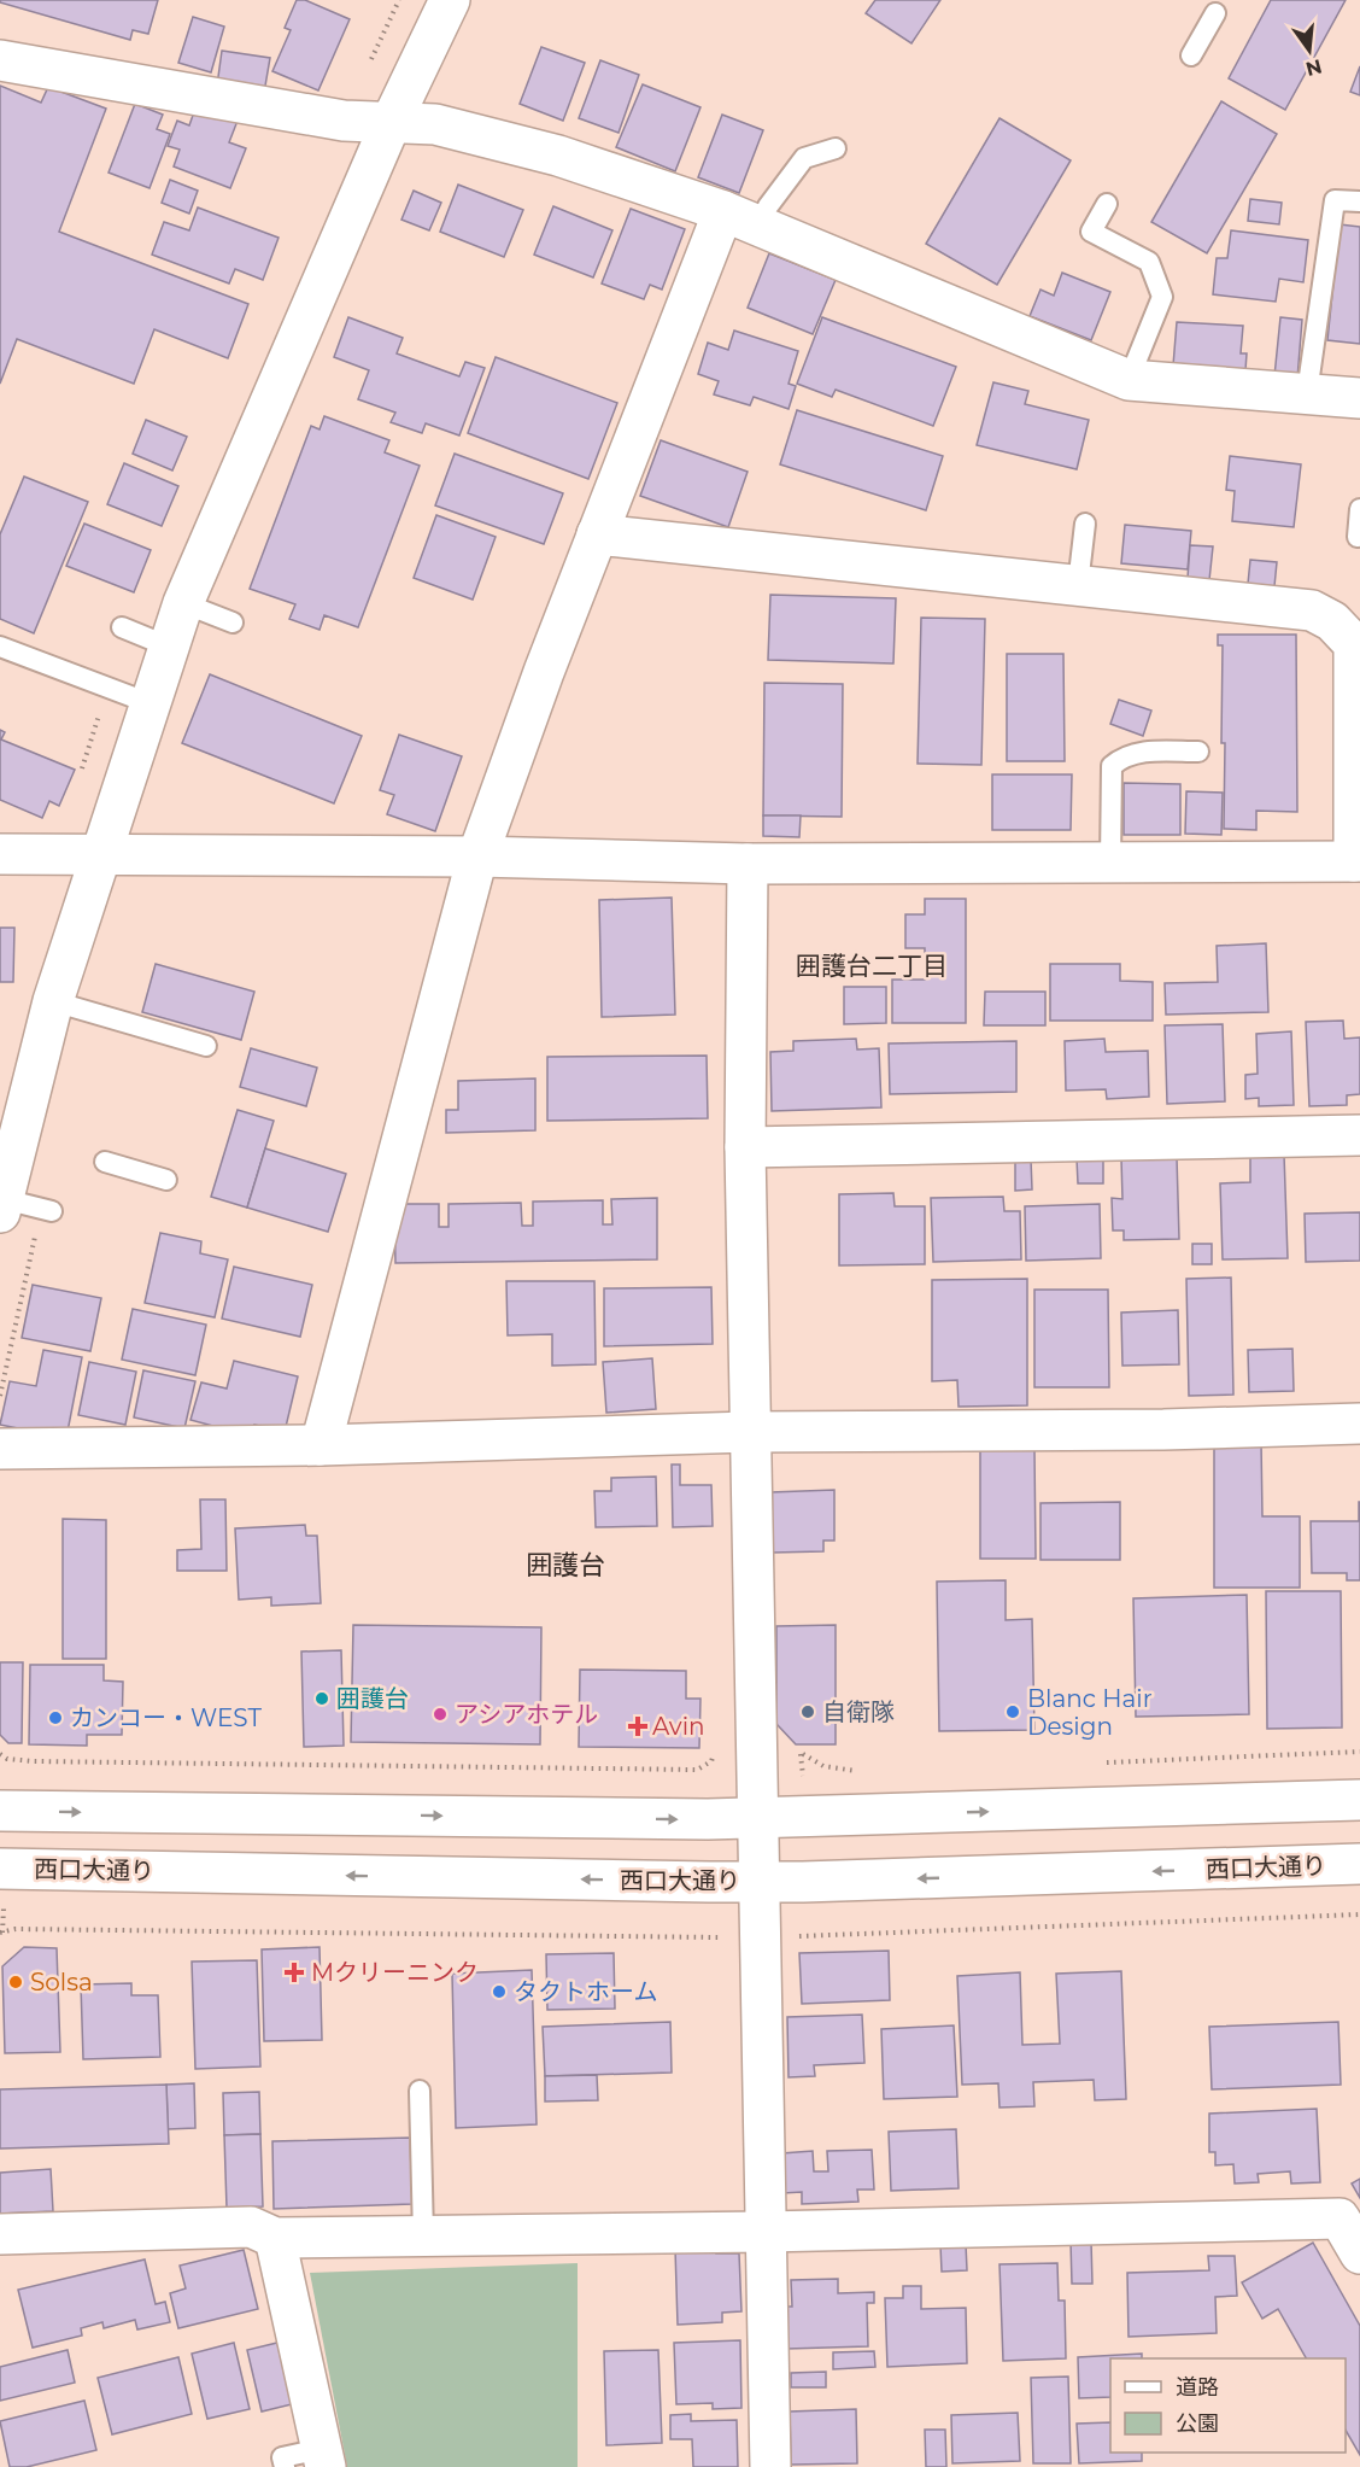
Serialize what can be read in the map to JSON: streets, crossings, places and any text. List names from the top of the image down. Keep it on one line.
{"streets":{"street":["西口大通り"]},"districts":["囲護台二丁目","囲護台"],"places":{"other":["囲護台","自衛隊","Blanc Hair Design","アシアホテル","カンコー・WEST","Solsa","タクトホーム"],"health":["Avin","Mクリーニンク"]},"legend":["道路","公園"],"north":"bottom"}
